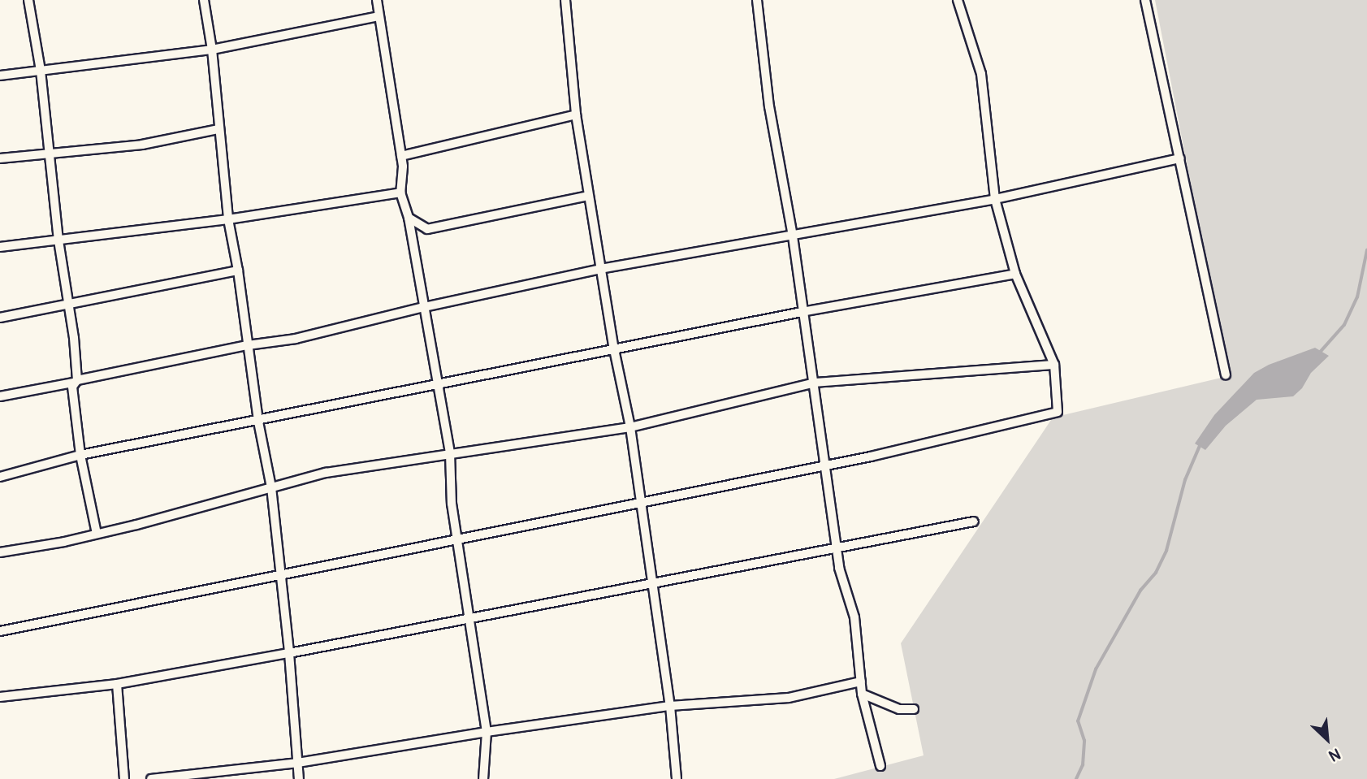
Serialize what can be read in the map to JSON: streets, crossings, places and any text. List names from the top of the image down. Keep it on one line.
{"north":"bottom right"}
